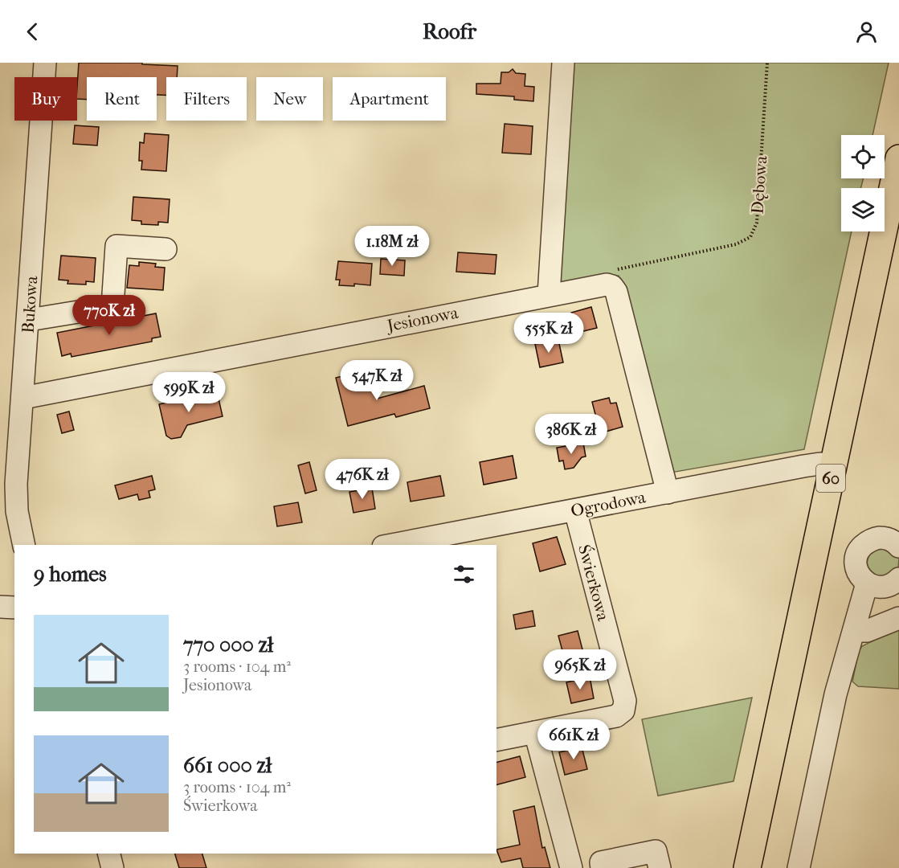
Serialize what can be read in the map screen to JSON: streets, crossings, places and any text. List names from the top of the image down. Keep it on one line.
{"streets":{"main road":["60"],"street":["Bukowa","Jesionowa","Ogrodowa","Świerkowa"],"path":["Dębowa"]},"crossings":[["Dębowa","Jesionowa"],["Bukowa","Jesionowa"],["60","Ogrodowa"],["Ogrodowa","Świerkowa"]],"page":{"header":"Roofr","chip":["Buy","Rent","Filters","New","Apartment"],"price":["1.18M zł","770K zł","555K zł","547K zł","599K zł","386K zł","476K zł","965K zł","661K zł"],"heading":"9 homes","list":[{"name":"770 000 zł","note":"3 rooms · 104 m² · Jesionowa"},{"name":"661 000 zł","note":"3 rooms · 104 m² · Świerkowa"}]}}
